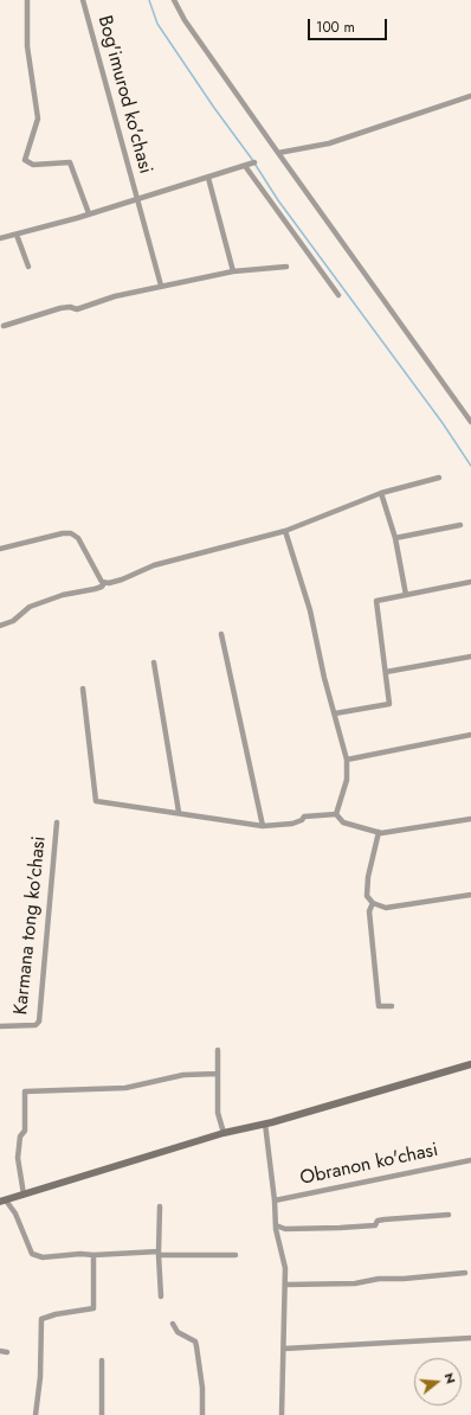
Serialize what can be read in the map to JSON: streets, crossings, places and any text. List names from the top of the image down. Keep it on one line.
{"streets":{"street":["Bog'imurod ko'chasi","Karmana tong ko'chasi","Obranon ko'chasi"]},"scale_bar":"100 m","north":"right"}
